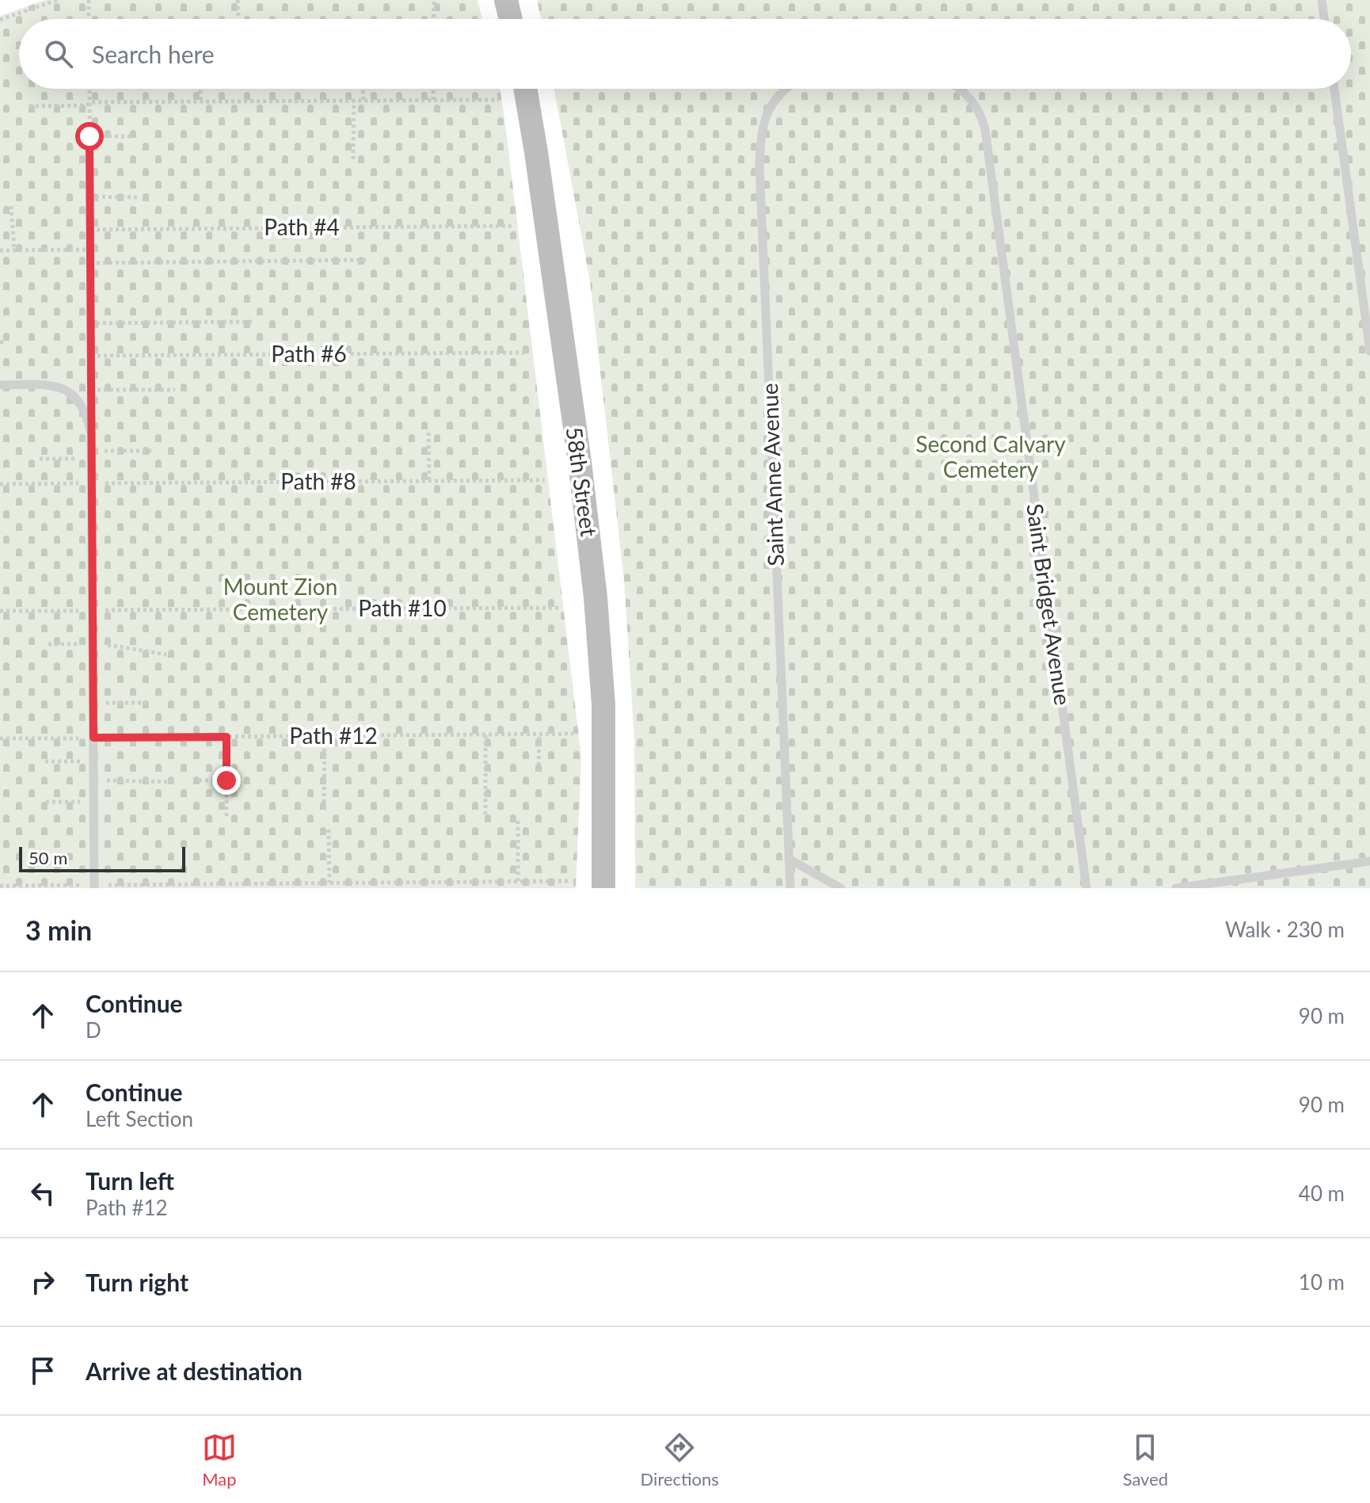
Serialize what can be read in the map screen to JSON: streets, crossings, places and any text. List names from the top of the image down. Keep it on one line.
{"streets":{"main road":["58th Street"],"lane":["Saint Anne Avenue","Saint Bridget Avenue"],"path":["Path #4","Path #6","Path #8","Path #10","Path #12"]},"parks":["Second Calvary Cemetery","Mount Zion Cemetery"],"scale_bar":"50 m","page":{"search":"Search here","scale":"50 m","heading":["3 min","Walk · 230 m"],"list":[["Continue","D","90 m"],["Continue","Left Section","90 m"],["Turn left","Path #12","40 m"],["Turn right","10 m"],"Arrive at destination"],"nav":["Map","Directions","Saved"]}}
